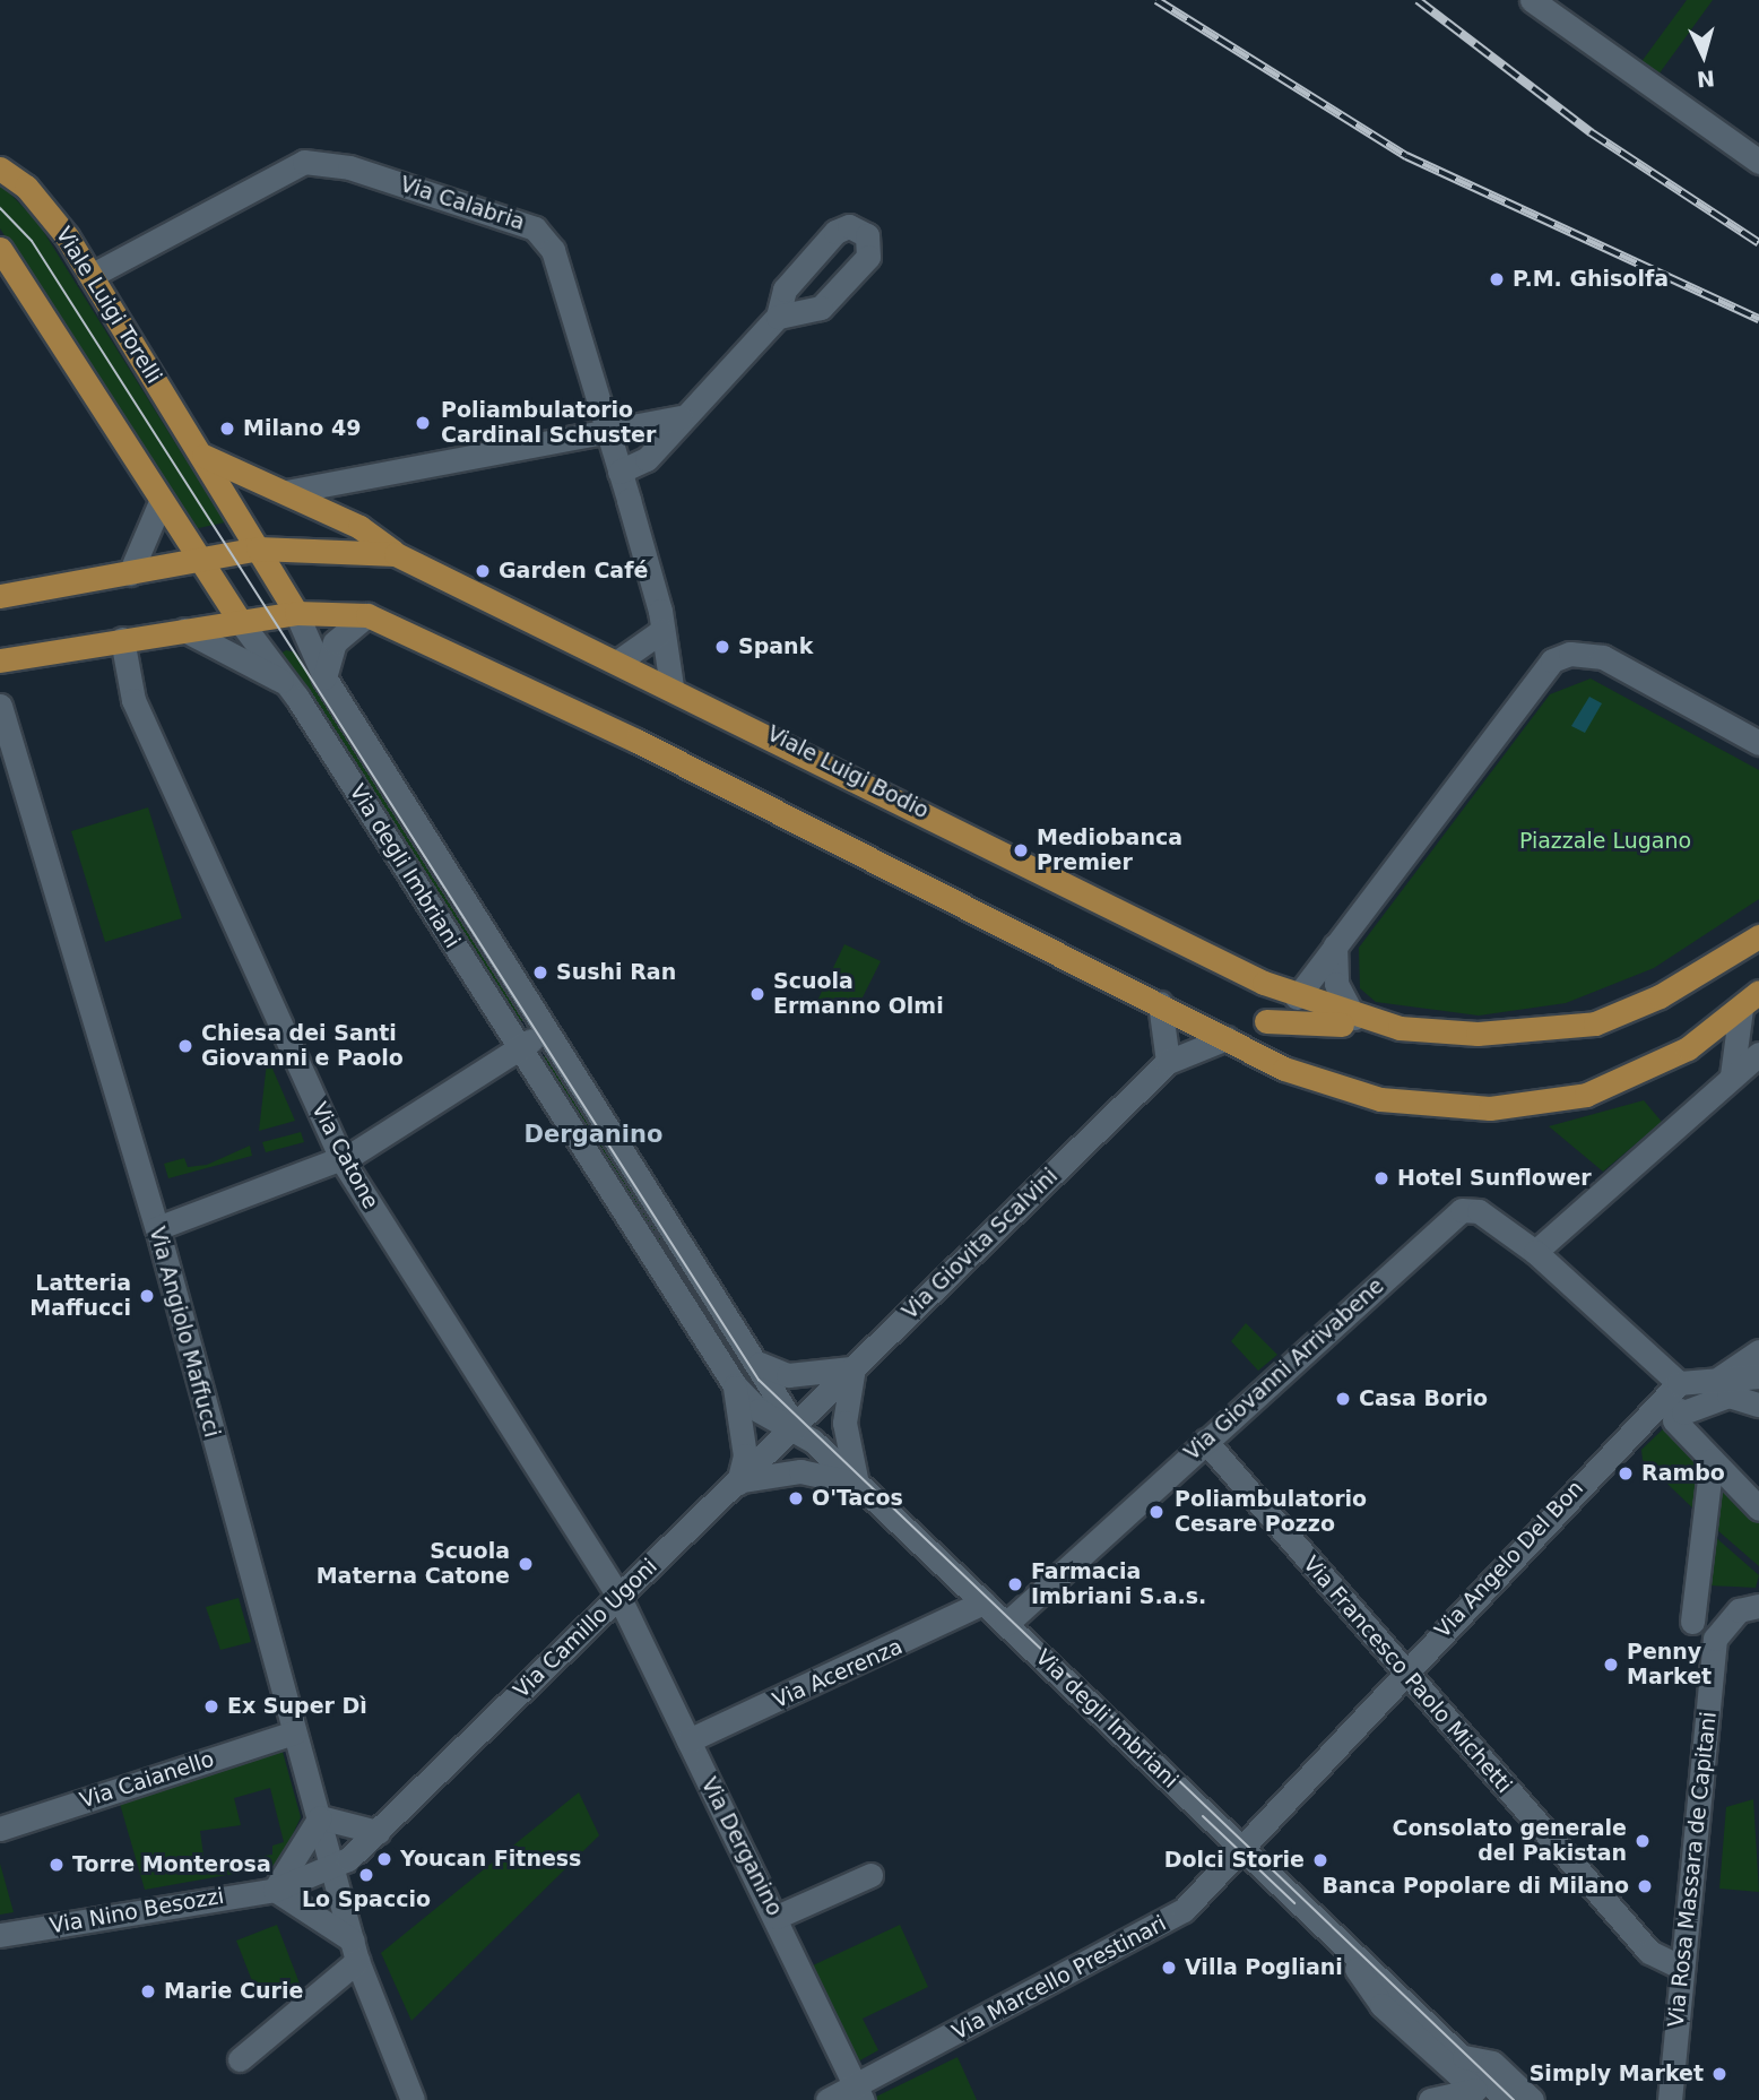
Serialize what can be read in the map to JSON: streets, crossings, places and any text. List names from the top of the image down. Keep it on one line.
{"streets":{"main road":["Viale Luigi Torelli","Viale Luigi Bodio"],"street":["Via Calabria","Via degli Imbriani","Via Catone","Via Giovita Scalvini","Via Angiolo Maffucci","Via Giovanni Arrivabene","Via Angelo Del Bon","Via Camillo Ugoni","Via Acerenza","Via Francesco Paolo Michetti","Via Caianello","Via Derganino","Via Rosa Massara de Capitani","Via Nino Besozzi","Via Marcello Prestinari"]},"crossings":[["Via Calabria","Viale Luigi Torelli"],["Via Calabria","Viale Luigi Bodio"],["Viale Luigi Torelli","Via degli Imbriani"],["Via degli Imbriani","Via Giovita Scalvini"],["Via degli Imbriani","Via Giovanni Arrivabene"],["Via degli Imbriani","Via Camillo Ugoni"],["Via degli Imbriani","Via Acerenza"],["Via degli Imbriani","Via Marcello Prestinari"],["Via Catone","Via Camillo Ugoni"],["Via Catone","Via Derganino"],["Via Giovita Scalvini","Via Camillo Ugoni"],["Via Angiolo Maffucci","Via Camillo Ugoni"],["Via Angiolo Maffucci","Via Caianello"],["Via Angiolo Maffucci","Via Nino Besozzi"],["Via Giovanni Arrivabene","Via Francesco Paolo Michetti"],["Via Angelo Del Bon","Via Francesco Paolo Michetti"],["Via Angelo Del Bon","Via Marcello Prestinari"],["Via Camillo Ugoni","Via Derganino"],["Via Camillo Ugoni","Via Nino Besozzi"],["Via Acerenza","Via Derganino"],["Via Francesco Paolo Michetti","Via Rosa Massara de Capitani"],["Via Francesco Paolo Michetti","Via Marcello Prestinari"],["Via Derganino","Via Marcello Prestinari"]],"districts":["Derganino"],"parks":["Piazzale Lugano"],"places":["P.M. Ghisolfa","Poliambulatorio Cardinal Schuster","Milano 49","Garden Café","Spank","Mediobanca Premier","Sushi Ran","Scuola Ermanno Olmi","Chiesa dei Santi Giovanni e Paolo","Hotel Sunflower","Latteria Maffucci","Casa Borio","Rambo","O'Tacos","Poliambulatorio Cesare Pozzo","Scuola Materna Catone","Farmacia Imbriani S.a.s.","Penny Market","Ex Super Dì","Consolato generale del Pakistan","Youcan Fitness","Dolci Storie","Torre Monterosa","Lo Spaccio","Banca Popolare di Milano","Villa Pogliani","Marie Curie","Simply Market"],"north":"bottom"}
